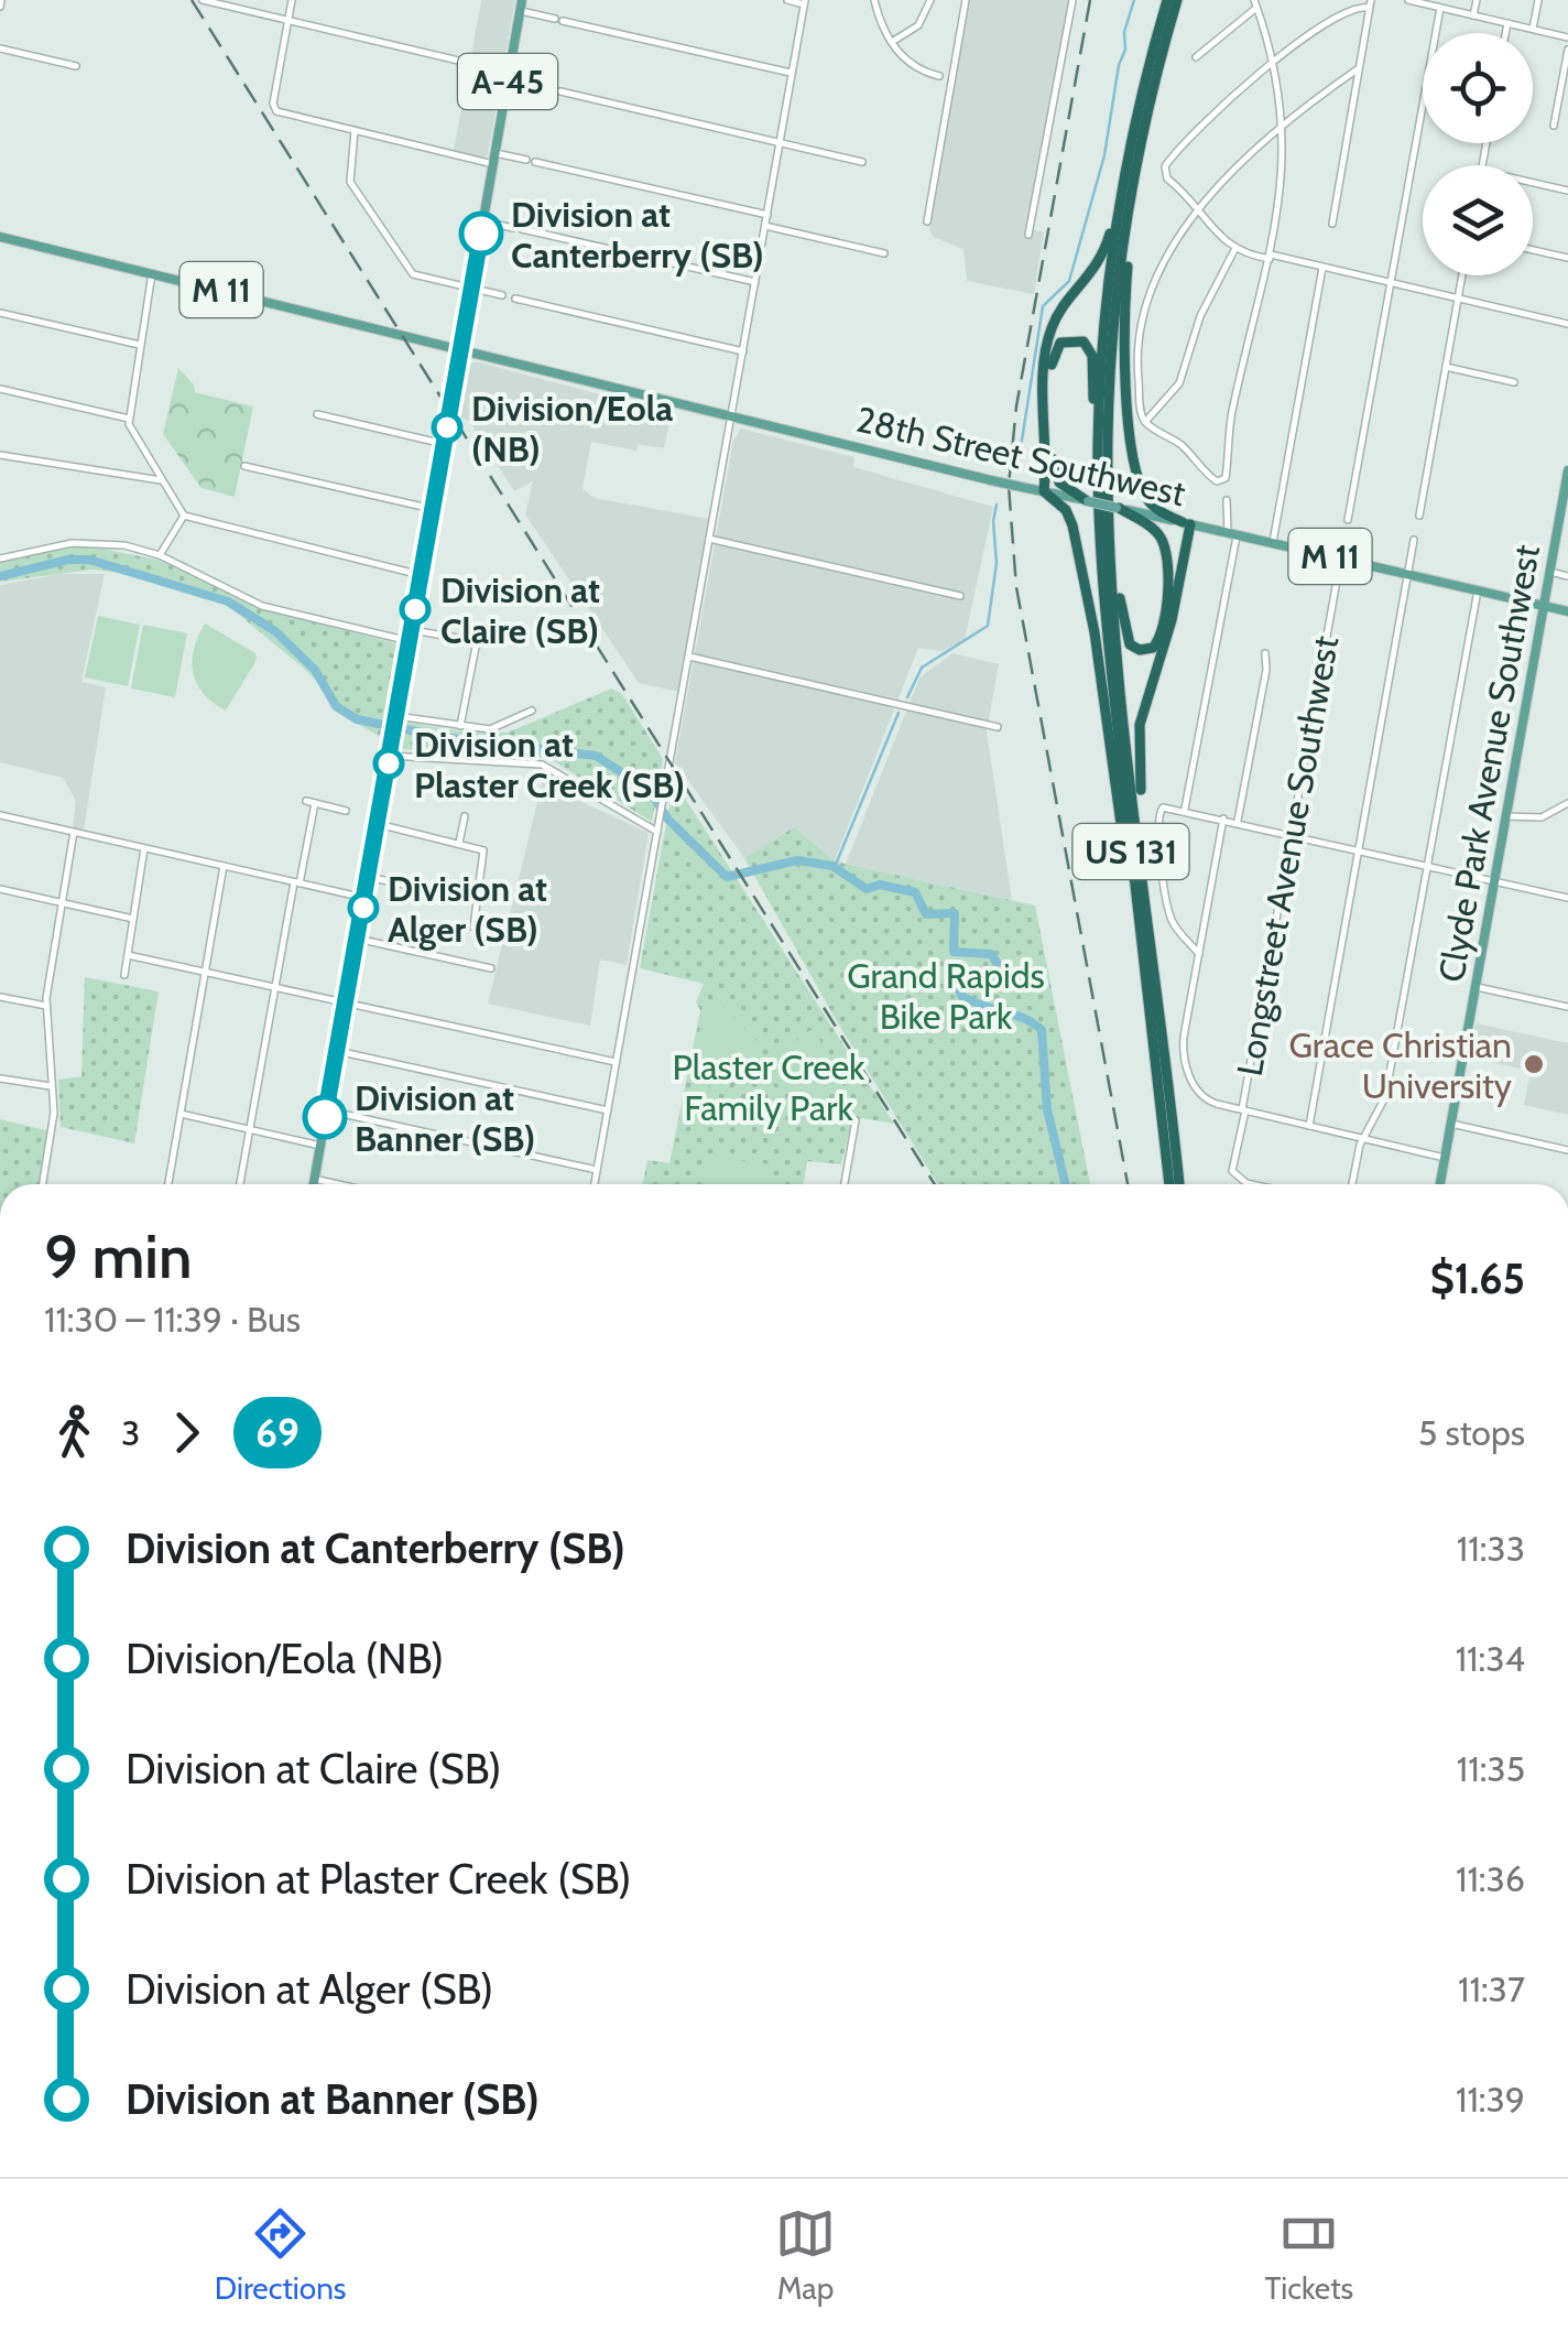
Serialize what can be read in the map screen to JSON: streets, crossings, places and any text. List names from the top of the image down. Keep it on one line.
{"streets":{"highway":["US 131"],"main road":["A-45","M 11","28th Street Southwest","Clyde Park Avenue Southwest"],"street":["Longstreet Avenue Southwest"]},"crossings":[["A-45","M 11"],["A-45","28th Street Southwest"],["M 11","28th Street Southwest"],["28th Street Southwest","Clyde Park Avenue Southwest"],["28th Street Southwest","Longstreet Avenue Southwest"]],"parks":["Grand Rapids Bike Park","Plaster Creek Family Park"],"places":["Division at Canterberry (SB)","Division/Eola (NB)","Division at Claire (SB)","Division at Plaster Creek (SB)","Division at Alger (SB)","Grace Christian University","Division at Banner (SB)"],"lines":["bus line 69"],"page":{"heading":["9 min","11:30 – 11:39 · Bus","$1.65"],"legs":["3","69","5 stops"],"list":[{"name":"Division at Canterberry (SB)","value":"11:33"},{"name":"Division/Eola (NB)","value":"11:34"},{"name":"Division at Claire (SB)","value":"11:35"},{"name":"Division at Plaster Creek (SB)","value":"11:36"},{"name":"Division at Alger (SB)","value":"11:37"},{"name":"Division at Banner (SB)","value":"11:39"}],"tabs":["Directions","Map","Tickets"]}}
